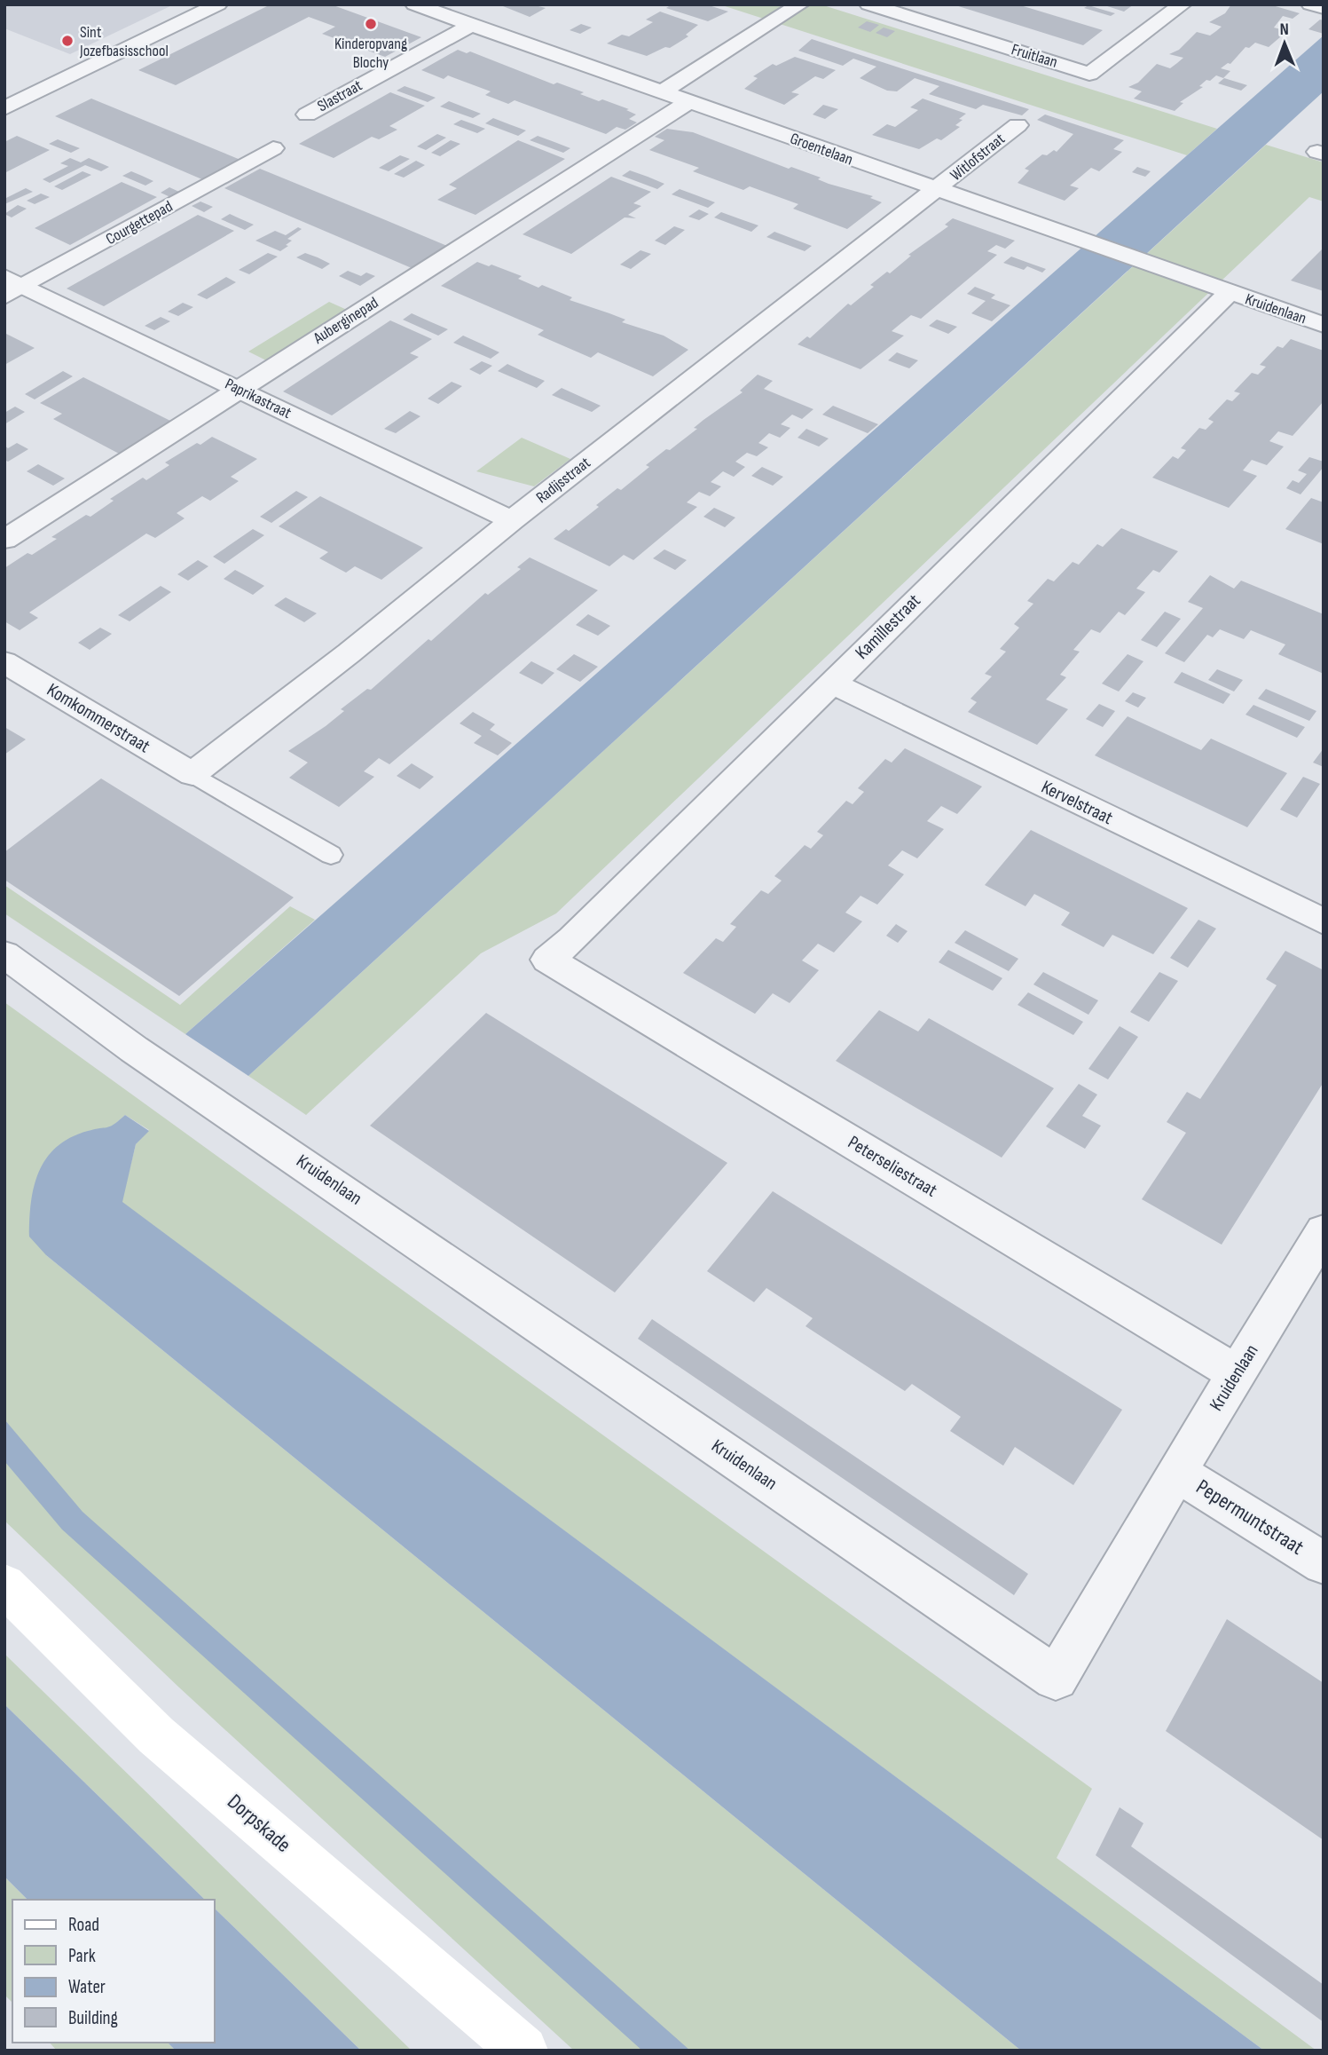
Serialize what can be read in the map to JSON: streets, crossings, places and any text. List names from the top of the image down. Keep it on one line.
{"streets":{"main road":["Dorpskade"],"street":["Fruitlaan","Slastraat","Groentelaan","Witlofstraat","Courgettepad","Kruidenlaan","Auberginepad","Paprikastraat","Radijsstraat","Kamillestraat","Komkommerstraat","Kervelstraat","Peterseliestraat","Pepermuntstraat"]},"crossings":[["Slastraat","Groentelaan"],["Groentelaan","Witlofstraat"],["Groentelaan","Kruidenlaan"],["Groentelaan","Auberginepad"],["Groentelaan","Radijsstraat"],["Groentelaan","Kamillestraat"],["Witlofstraat","Radijsstraat"],["Courgettepad","Paprikastraat"],["Kruidenlaan","Kamillestraat"],["Kruidenlaan","Peterseliestraat"],["Kruidenlaan","Pepermuntstraat"],["Auberginepad","Paprikastraat"],["Paprikastraat","Radijsstraat"],["Radijsstraat","Komkommerstraat"],["Kamillestraat","Kervelstraat"],["Kamillestraat","Peterseliestraat"]],"places":["Kinderopvang Blochy","Sint Jozefbasisschool"],"legend":["Road","Park","Water","Building"],"north":"top"}
